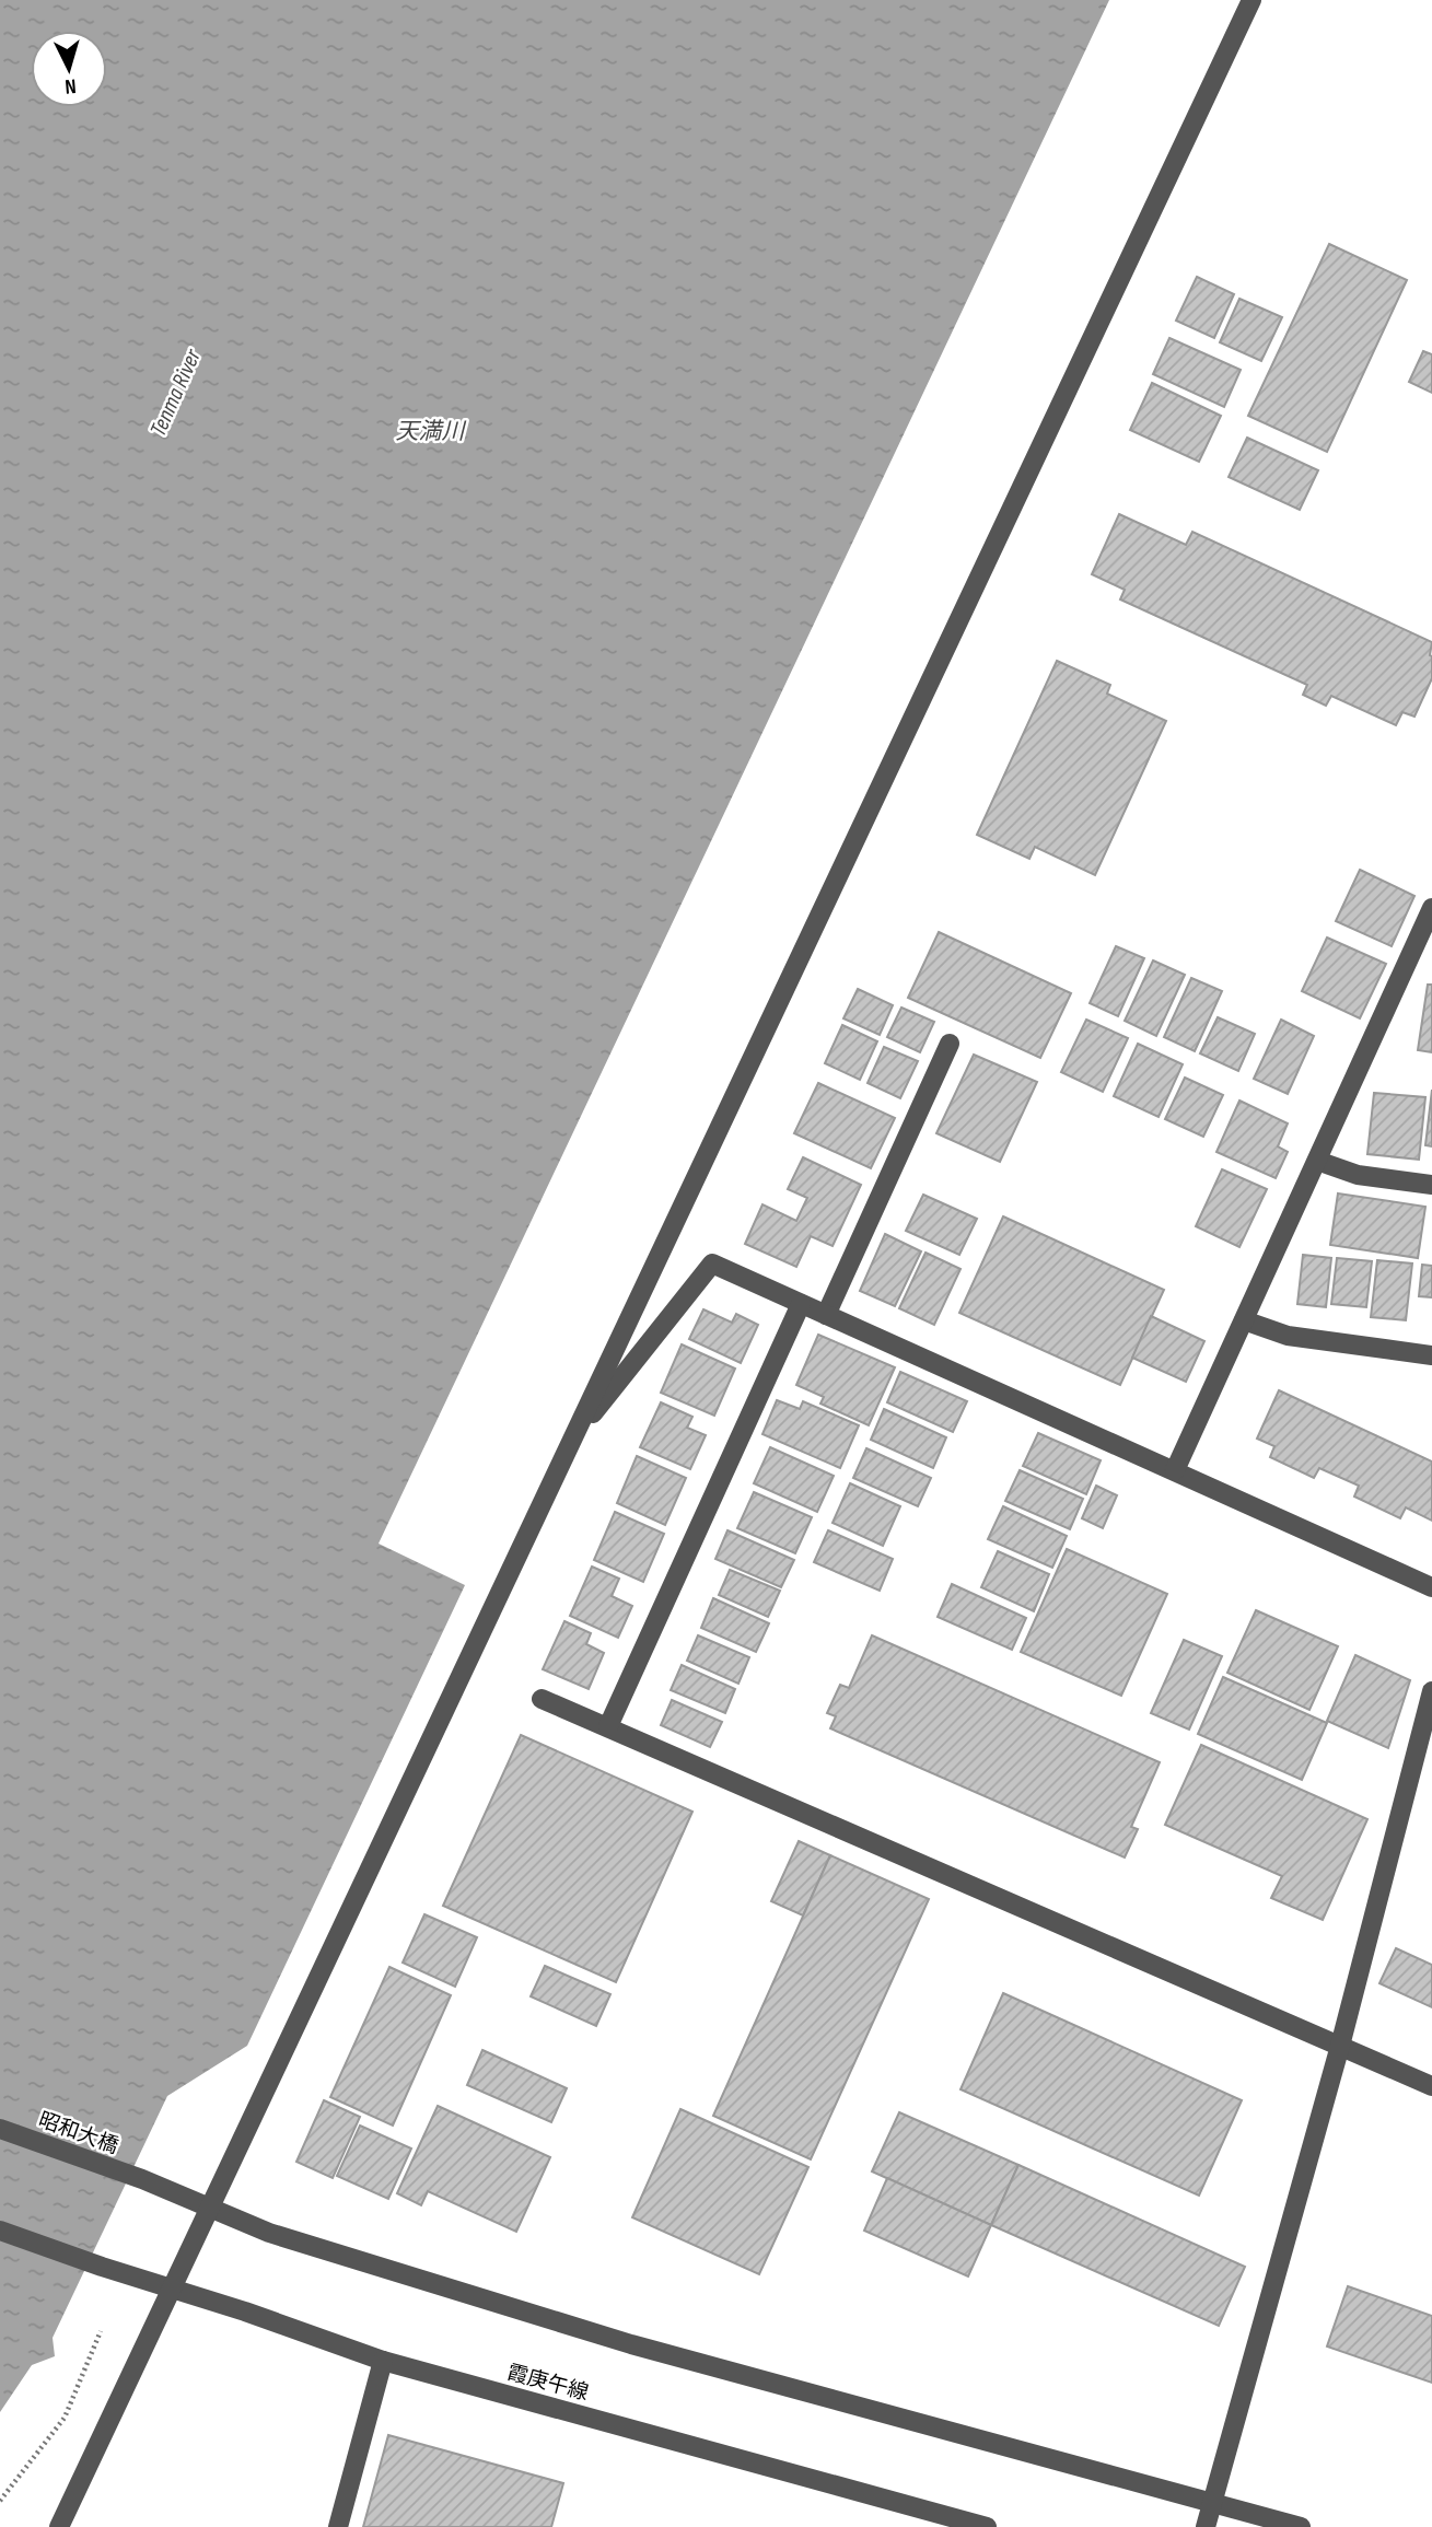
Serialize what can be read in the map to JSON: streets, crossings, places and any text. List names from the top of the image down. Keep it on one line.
{"streets":{"street":["昭和大橋","霞庚午線"]},"water":["Tenma River","天満川"],"north":"bottom"}
